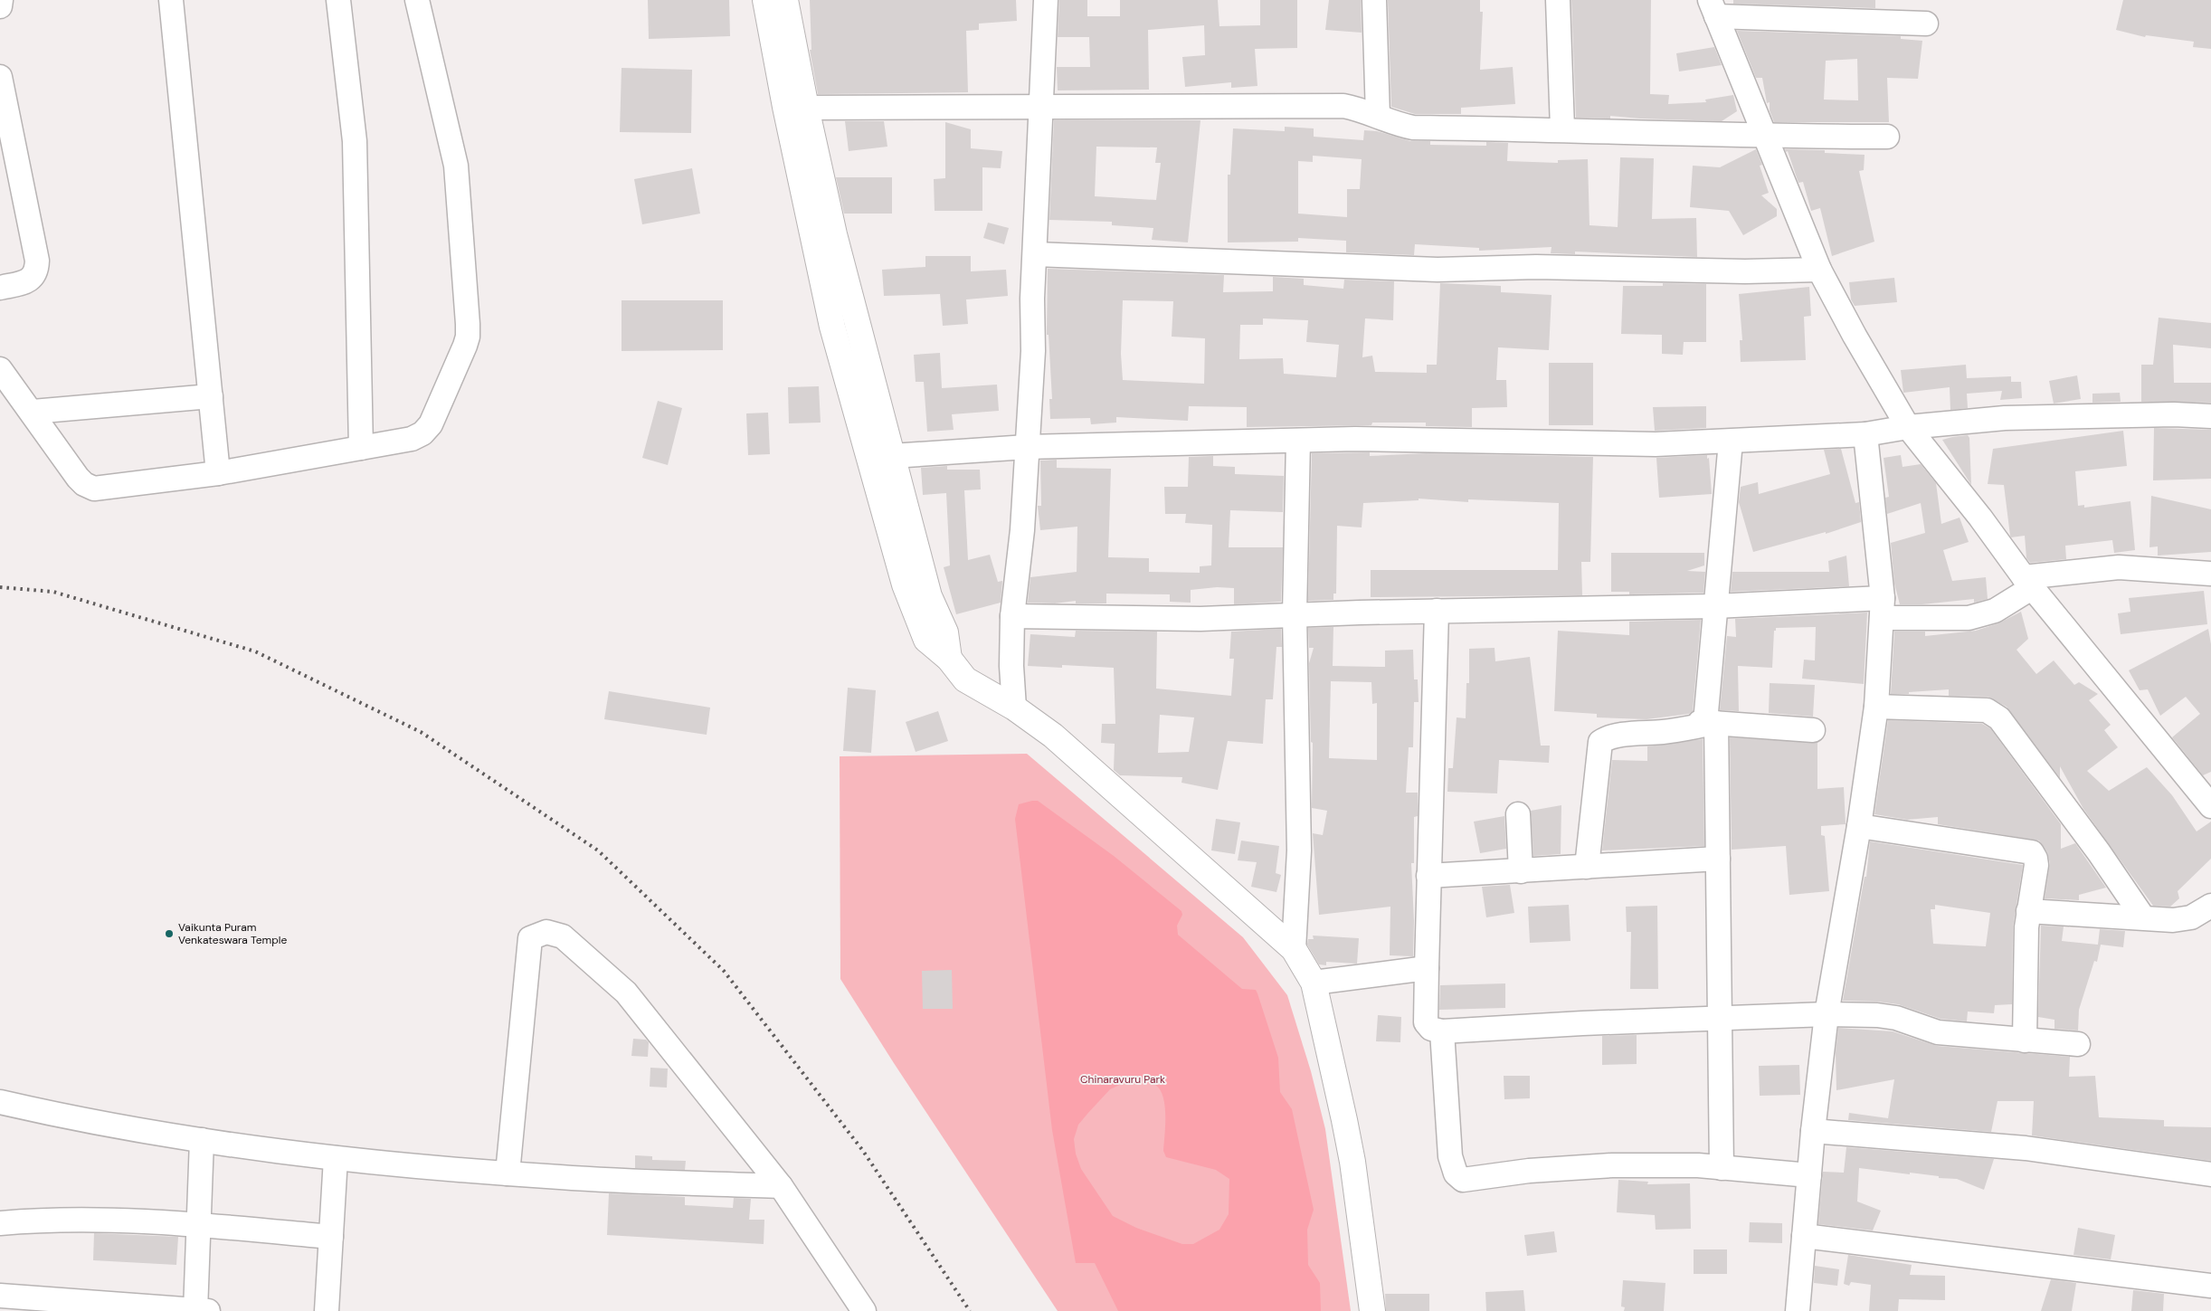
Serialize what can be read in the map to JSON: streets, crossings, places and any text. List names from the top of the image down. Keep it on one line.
{"parks":["Chinaravuru Park"],"places":["Vaikunta Puram Venkateswara Temple"]}
